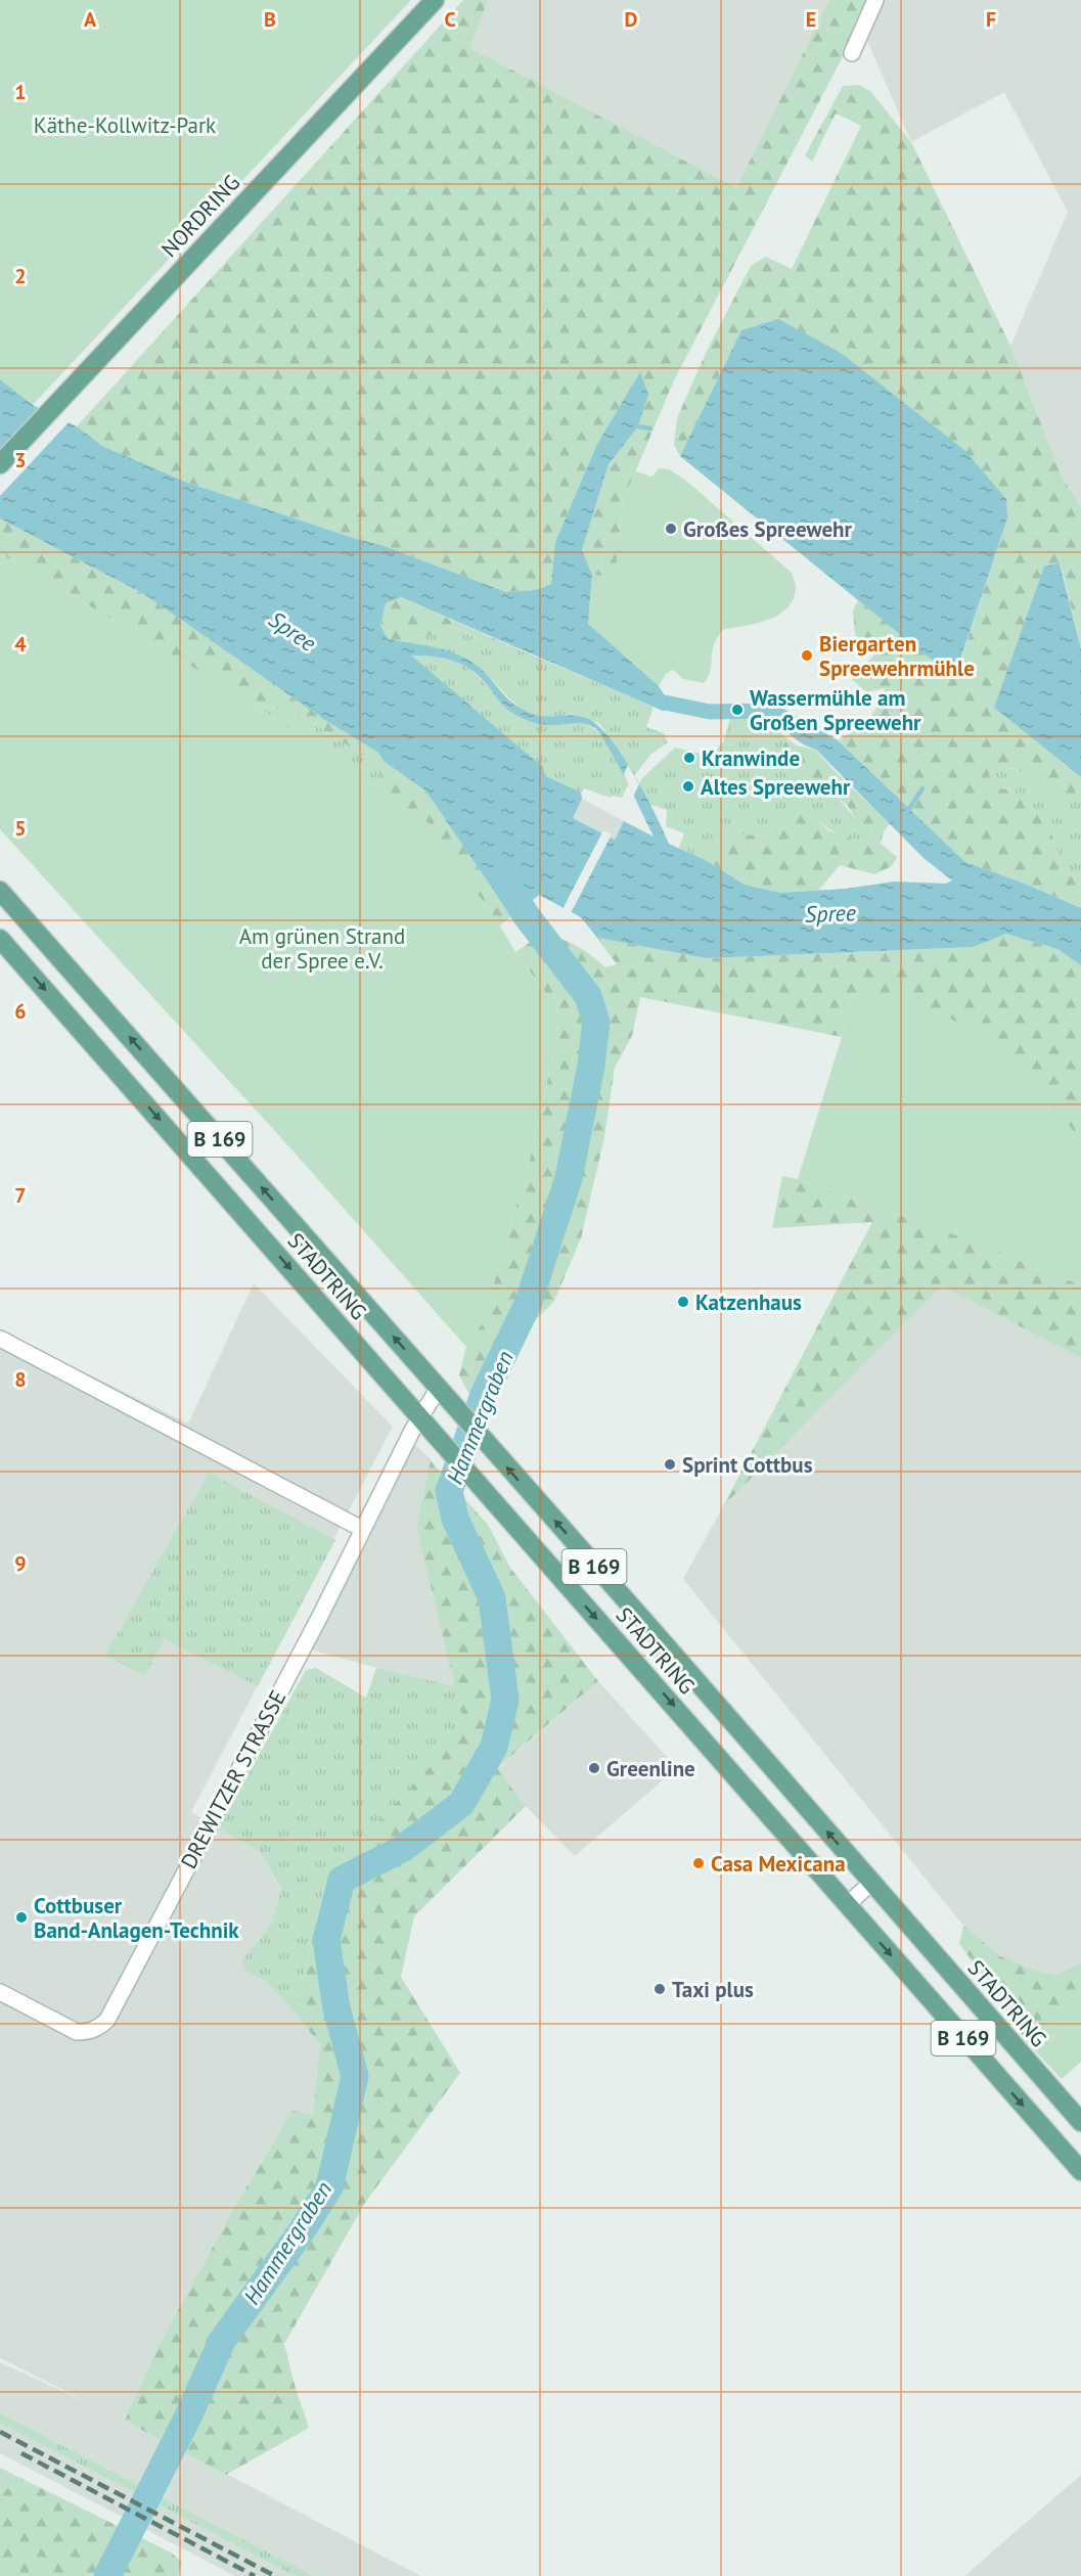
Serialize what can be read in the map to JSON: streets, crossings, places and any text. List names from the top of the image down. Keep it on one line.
{"streets":{"main road":["NORDRING","B 169","STADTRING"],"street":["DREWITZER STRASSE"]},"crossings":[["STADTRING","DREWITZER STRASSE"]],"water":["Spree","Hammergraben"],"parks":["Käthe-Kollwitz-Park","Am grünen Strand der Spree e.V."],"places":["Großes Spreewehr","Biergarten Spreewehrmühle","Wassermühle am Großen Spreewehr","Kranwinde","Altes Spreewehr","Katzenhaus","Sprint Cottbus","Greenline","Casa Mexicana","Cottbuser Band-Anlagen-Technik","Taxi plus"],"grid":{"columns":["A","B","C","D","E","F"],"rows":["1","2","3","4","5","6","7","8","9"]}}
